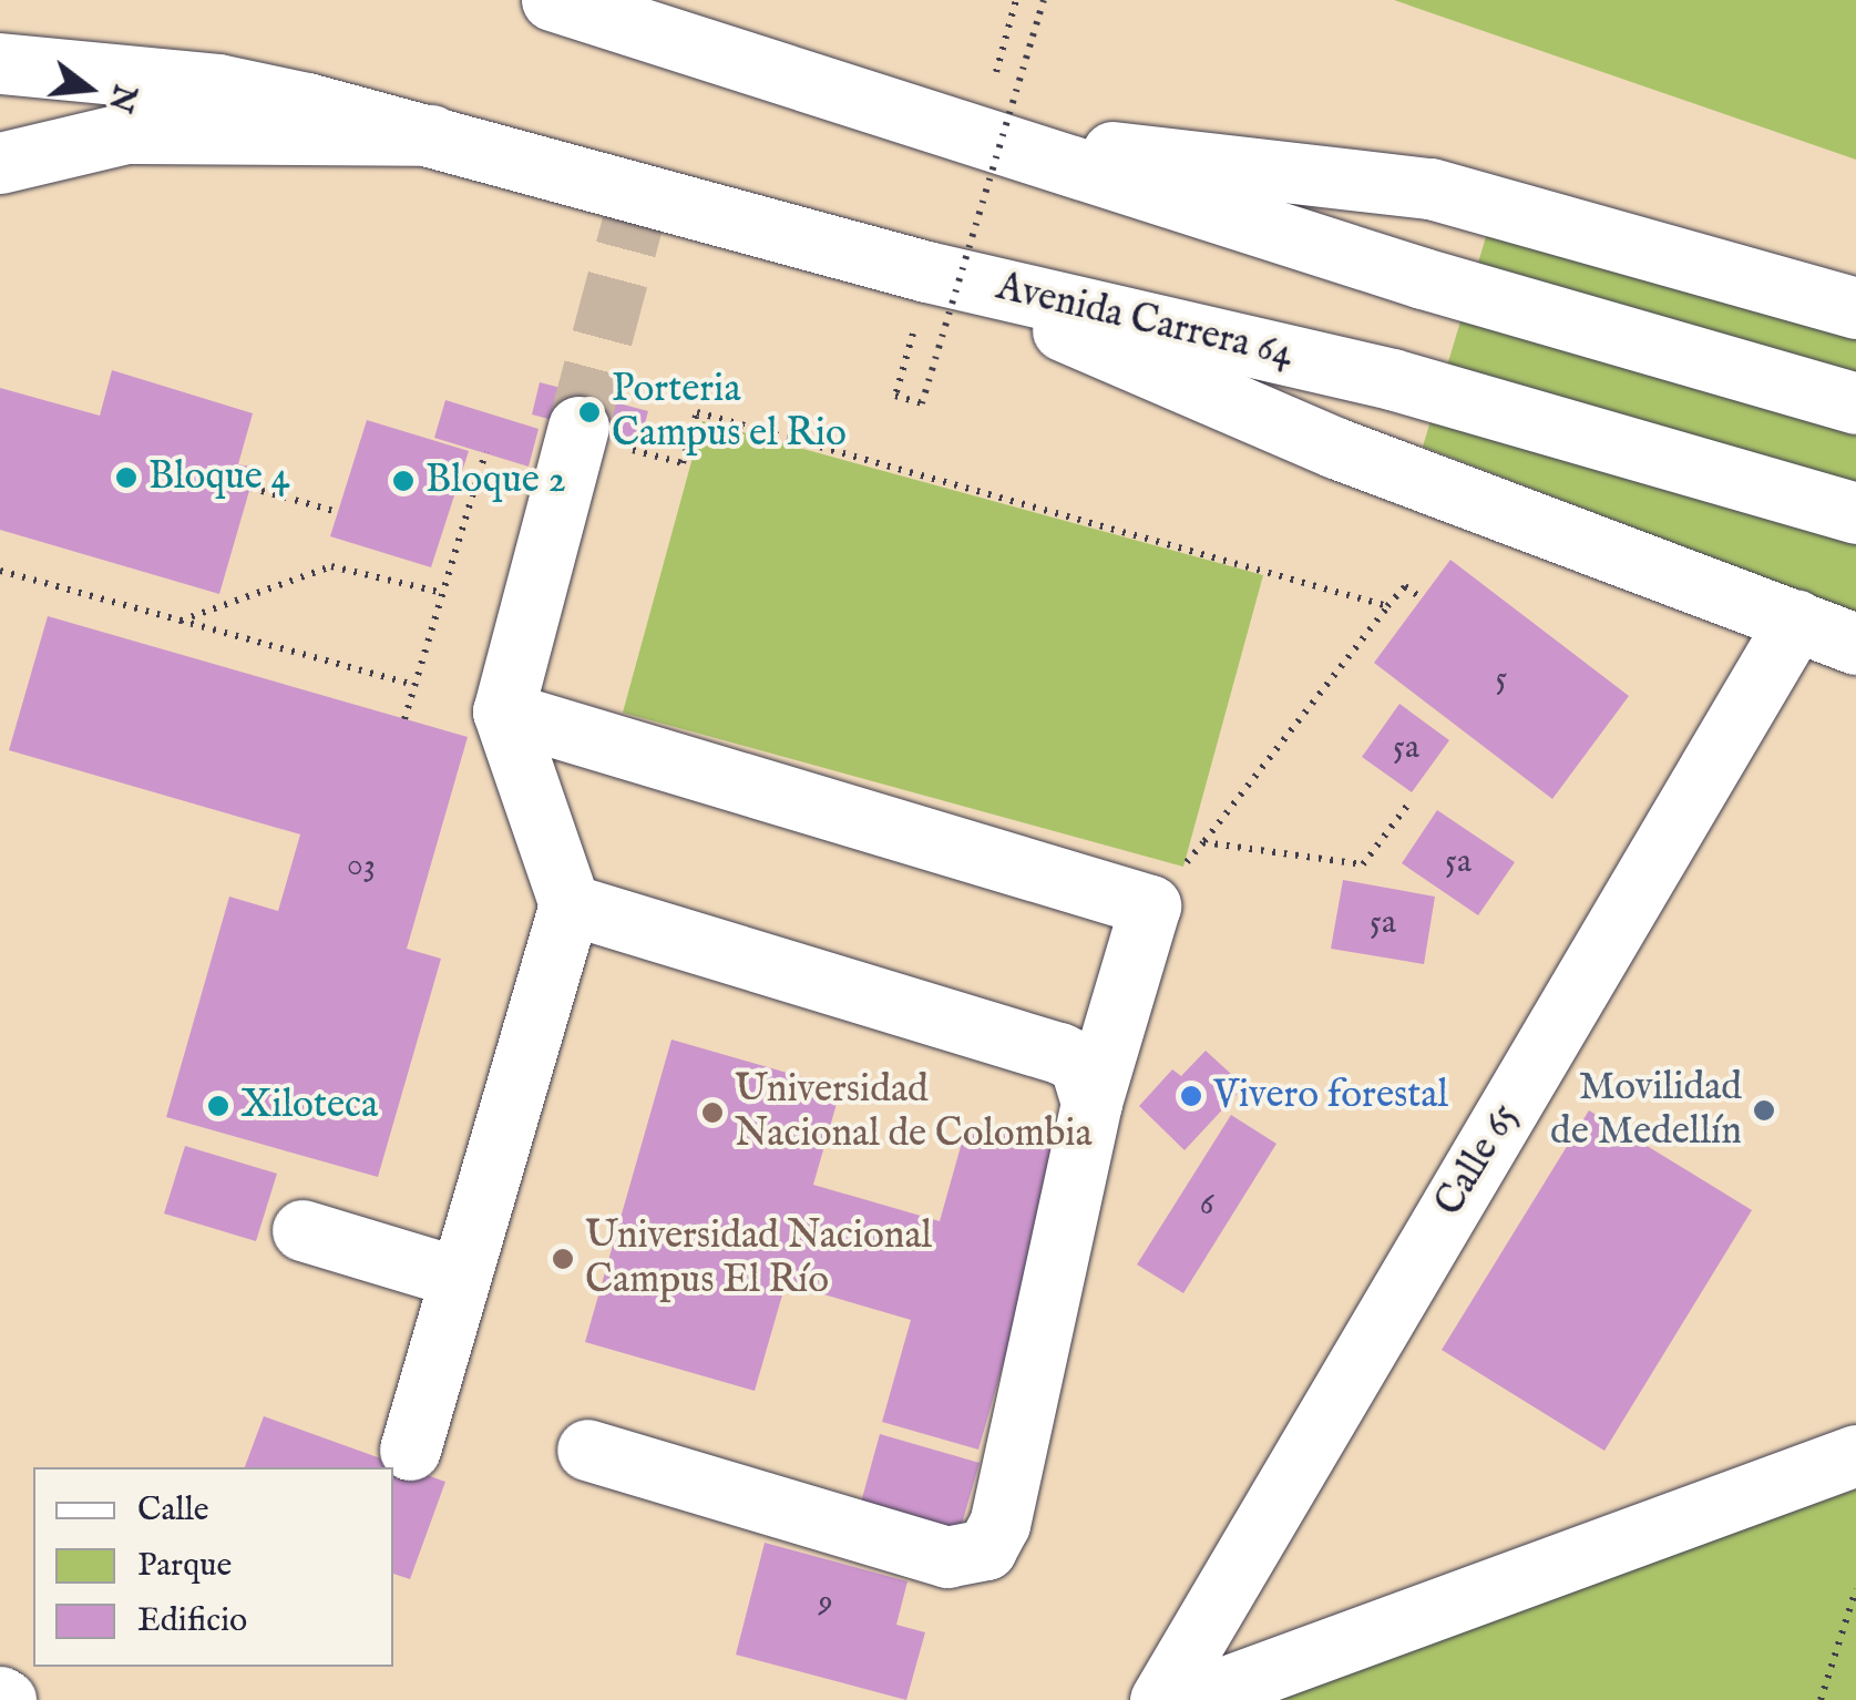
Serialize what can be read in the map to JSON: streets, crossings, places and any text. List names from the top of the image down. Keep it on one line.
{"streets":{"main road":["Avenida Carrera 64","Calle 65"]},"places":["Porteria Campus el Rio","Bloque 4","Bloque 2","Vivero forestal","Xiloteca","Movilidad de Medellín","Universidad Nacional de Colombia","Universidad Nacional Campus El Río"],"house_numbers":["5","5a","5a","03","5a","6","9"],"legend":["Calle","Parque","Edificio"],"north":"right"}
